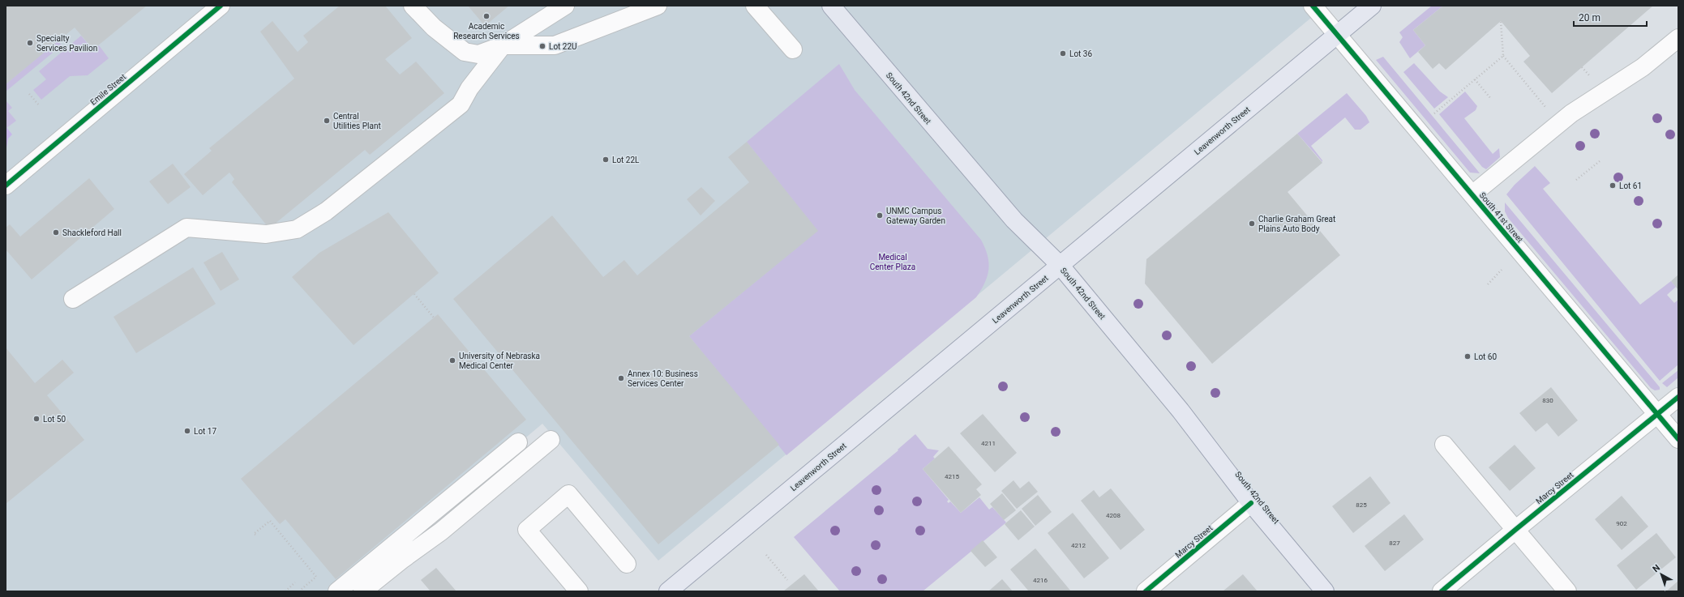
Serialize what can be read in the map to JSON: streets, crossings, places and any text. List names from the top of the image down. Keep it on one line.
{"streets":{"main road":["South 42nd Street","Leavenworth Street"],"street":["Emile Street","South 41st Street","Marcy Street"]},"crossings":[["South 42nd Street","Leavenworth Street"],["South 42nd Street","Marcy Street"],["Leavenworth Street","South 41st Street"],["South 41st Street","Marcy Street"]],"parks":["Medical Center Plaza"],"places":["Academic Research Services","Specialty Services Pavilion","Lot 22U","Lot 36","Central Utilities Plant","Lot 22L","Lot 61","UNMC Campus Gateway Garden","Charlie Graham Great Plains Auto Body","Shackleford Hall","Lot 60","University of Nebraska Medical Center","Annex 10: Business Services Center","Lot 50","Lot 17"],"house_numbers":["830","4211","4215","825","4208","902","827","4212","4216"],"scale_bar":"20 m","north":"top left"}
